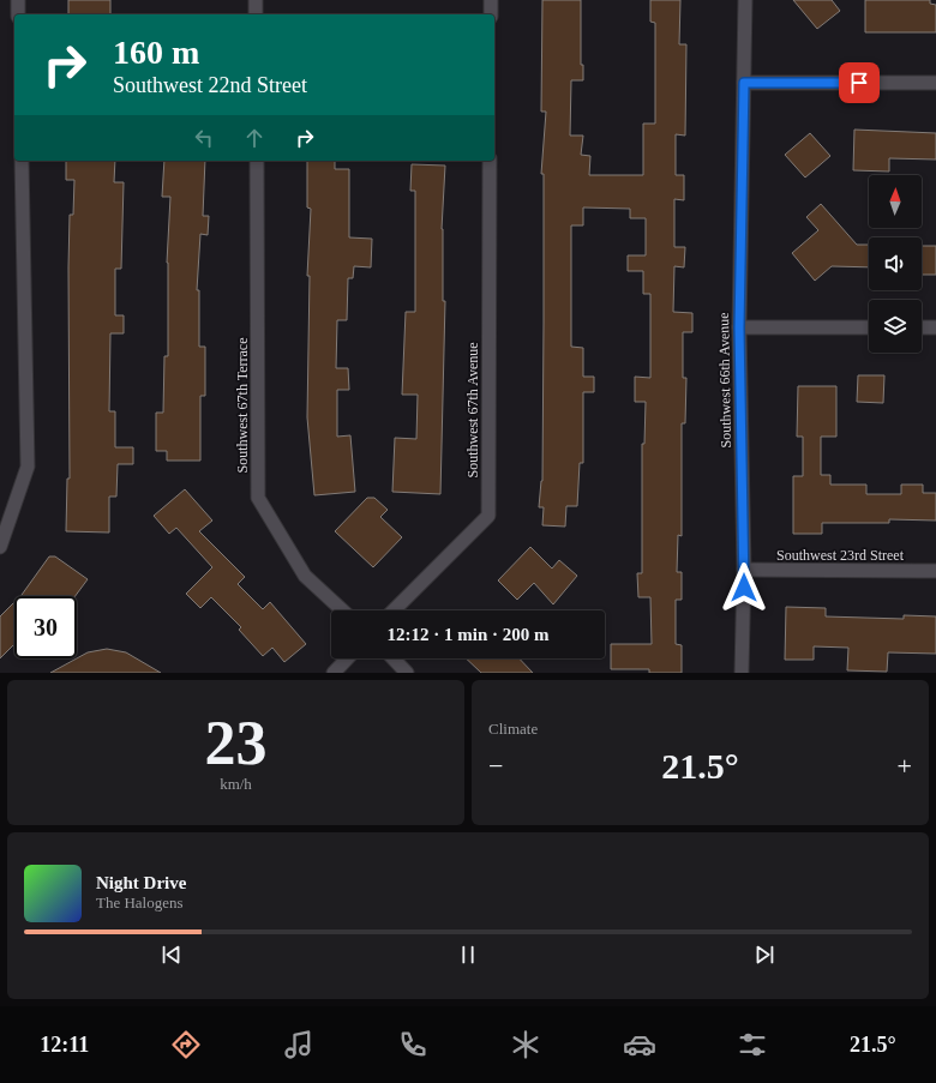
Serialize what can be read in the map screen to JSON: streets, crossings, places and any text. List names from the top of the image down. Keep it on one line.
{"streets":{"street":["Southwest 66th Avenue","Southwest 67th Terrace","Southwest 67th Avenue","Southwest 23rd Street"]},"crossings":[["Southwest 66th Avenue","Southwest 23rd Street"]],"north":"top","page":{"turn":["160 m","Southwest 22nd Street"],"limit":"30","trip":"12:12 · 1 min · 200 m","tile":[["23","km/h"],"Climate"],"heat":["−","21.5°","+"],"song":["Night Drive","The Halogens"],"tabs":["12:11","21.5°"]}}
